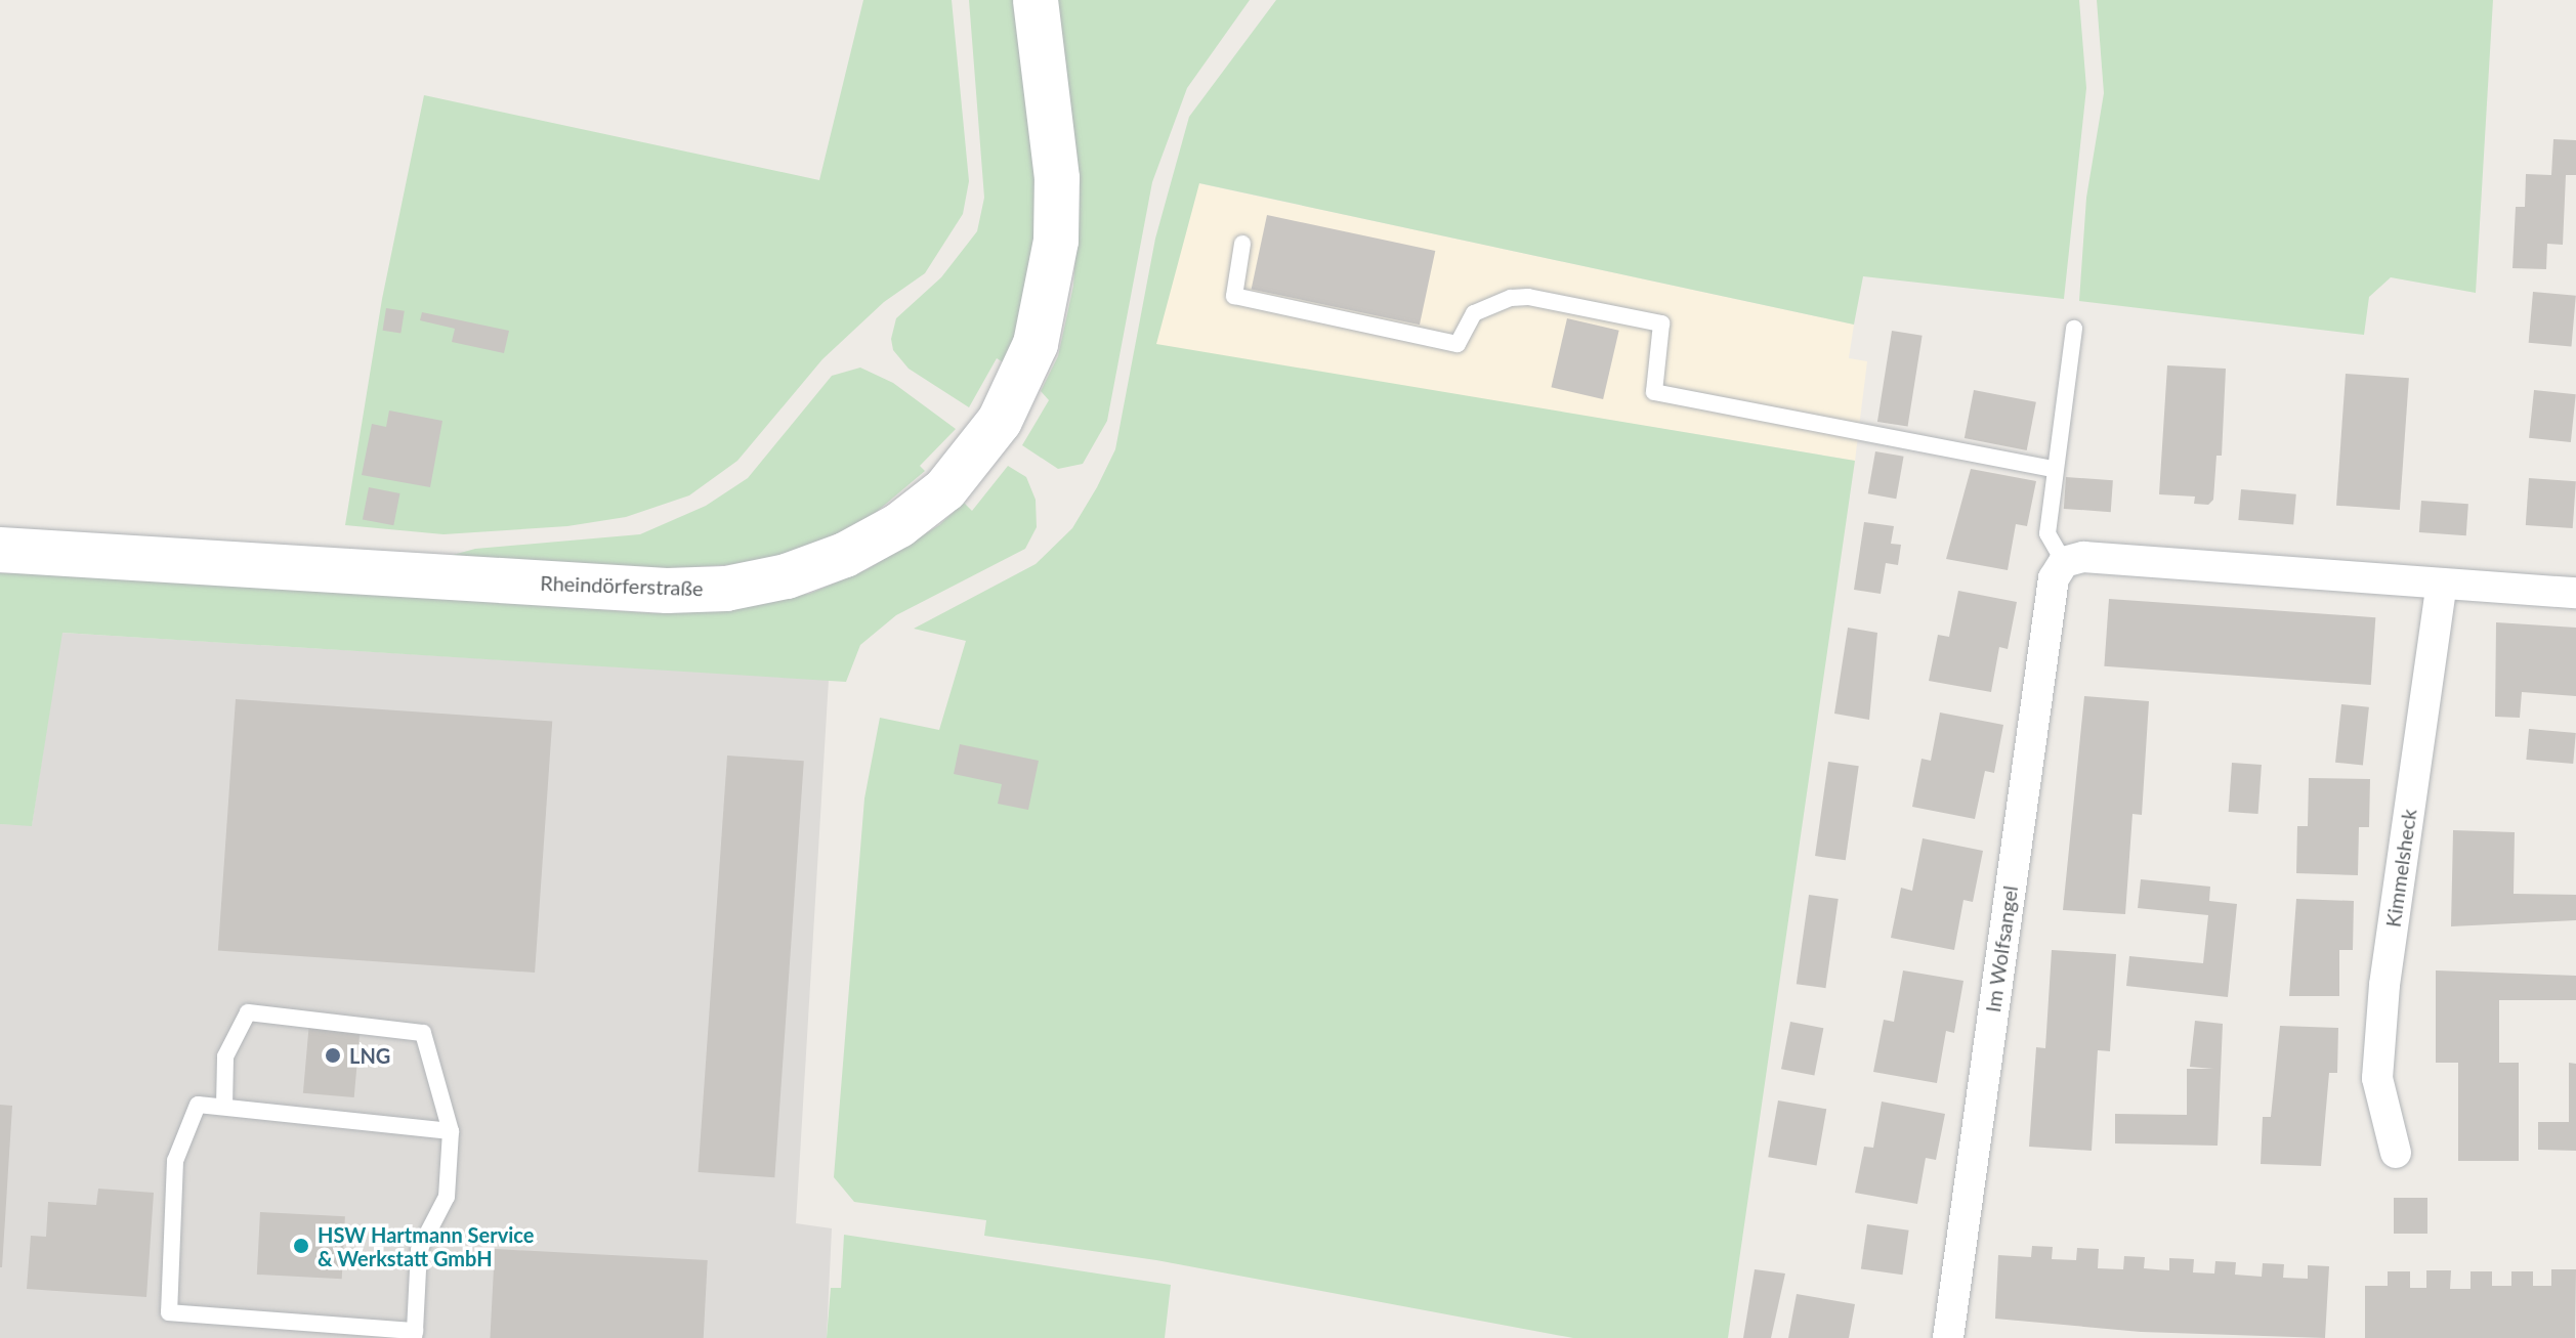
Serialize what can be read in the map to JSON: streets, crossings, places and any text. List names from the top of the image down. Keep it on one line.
{"streets":{"main road":["Rheindörferstraße"],"street":["Kimmelsheck","Im Wolfsangel"]},"places":["LNG","HSW Hartmann Service & Werkstatt GmbH"]}
